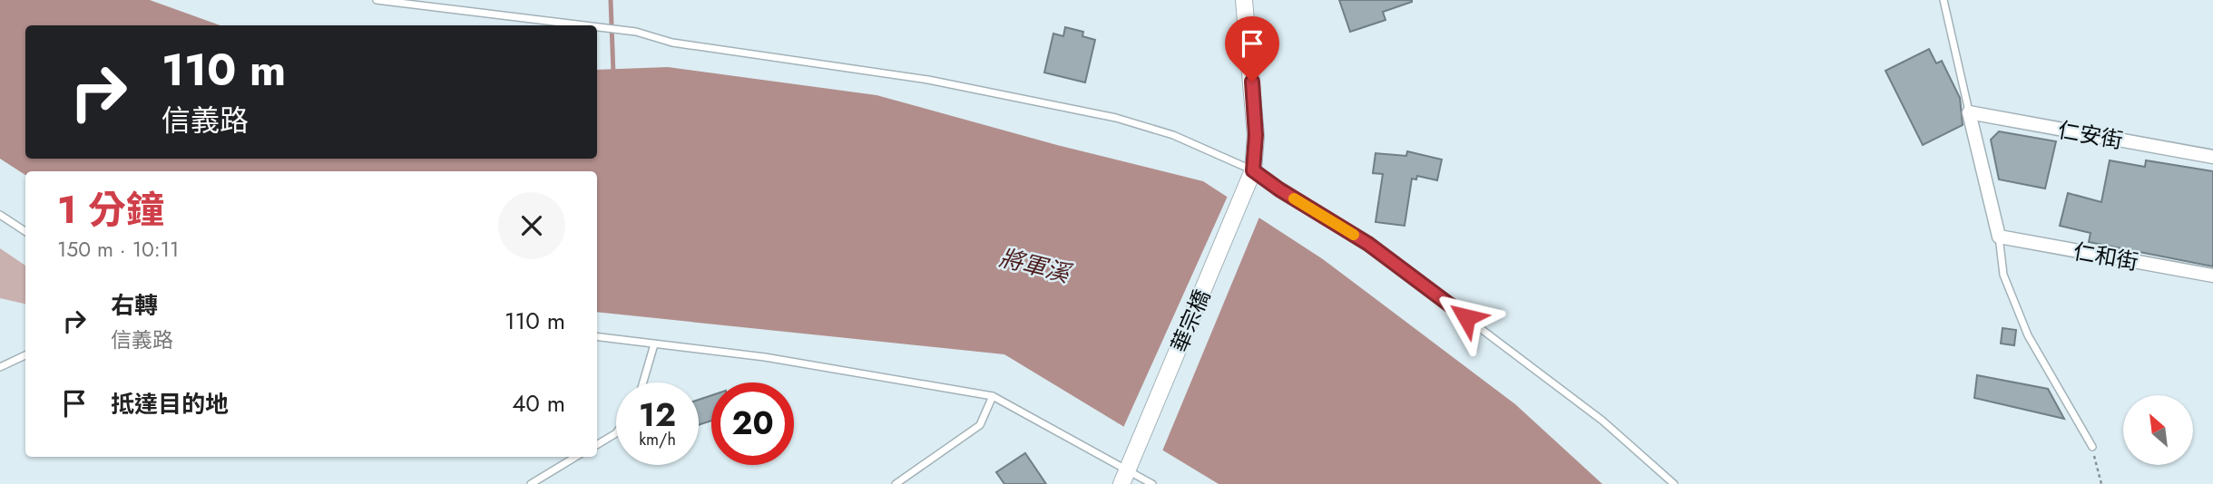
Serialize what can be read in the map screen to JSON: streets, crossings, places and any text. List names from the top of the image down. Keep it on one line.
{"streets":{"street":["仁安街","仁和街","華宗橋"]},"water":["將軍溪"],"north":"top left","page":{"turn":["110 m","信義路"],"heading":["1 分鐘","150 m · 10:11"],"list":[{"name":"右轉","note":"信義路","value":"110 m"},{"name":"抵達目的地","value":"40 m"}],"speed":"12 km/h","limit":"20"}}
